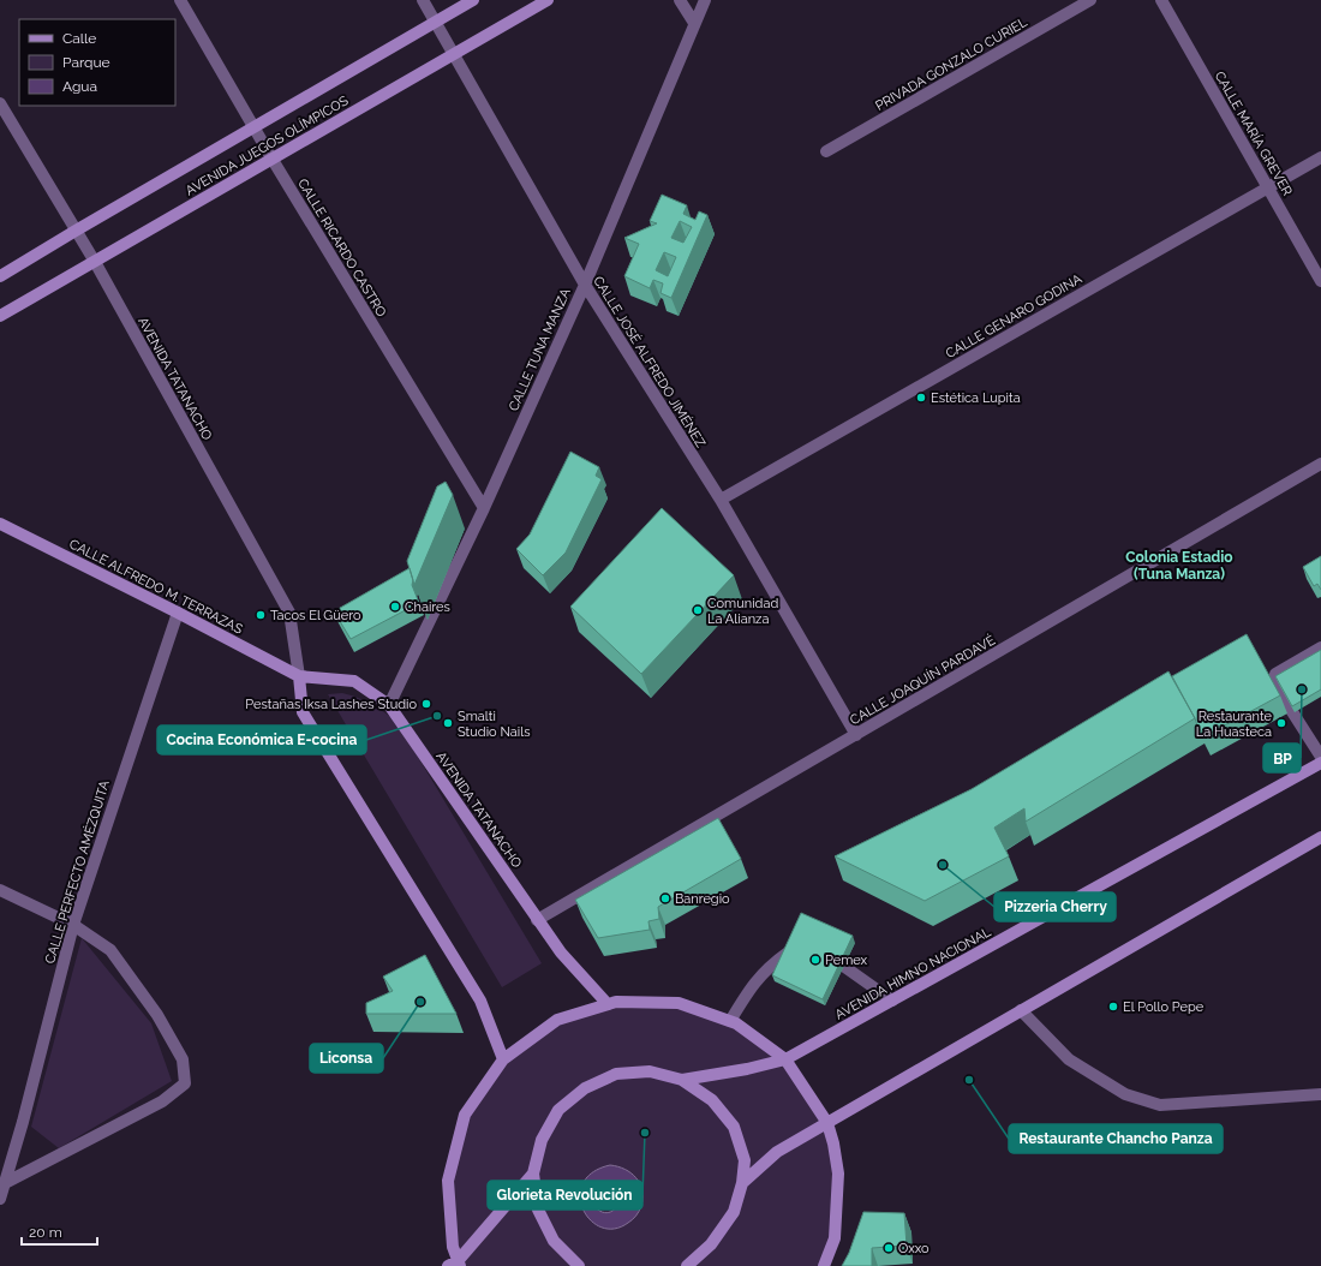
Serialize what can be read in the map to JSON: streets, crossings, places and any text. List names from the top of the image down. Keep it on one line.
{"streets":{"street":["PRIVADA GONZALO CURIEL","CALLE MARÍA GREVER","AVENIDA JUEGOS OLÍMPICOS","CALLE RICARDO CASTRO","CALLE GENARO GODINA","CALLE TUNA MANZA","CALLE JOSÉ ALFREDO JIMÉNEZ","AVENIDA TATANACHO","CALLE ALFREDO M. TERRAZAS","CALLE JOAQUÍN PARDAVÉ","CALLE PERFECTO AMÉZQUITA","AVENIDA HIMNO NACIONAL"]},"crossings":[["CALLE MARÍA GREVER","CALLE GENARO GODINA"],["AVENIDA JUEGOS OLÍMPICOS","CALLE RICARDO CASTRO"],["AVENIDA JUEGOS OLÍMPICOS","CALLE JOSÉ ALFREDO JIMÉNEZ"],["AVENIDA JUEGOS OLÍMPICOS","AVENIDA TATANACHO"],["CALLE RICARDO CASTRO","CALLE TUNA MANZA"],["CALLE GENARO GODINA","CALLE JOSÉ ALFREDO JIMÉNEZ"],["CALLE TUNA MANZA","CALLE JOSÉ ALFREDO JIMÉNEZ"],["CALLE TUNA MANZA","AVENIDA TATANACHO"],["CALLE JOSÉ ALFREDO JIMÉNEZ","CALLE JOAQUÍN PARDAVÉ"],["AVENIDA TATANACHO","CALLE ALFREDO M. TERRAZAS"],["AVENIDA TATANACHO","CALLE JOAQUÍN PARDAVÉ"],["CALLE ALFREDO M. TERRAZAS","CALLE PERFECTO AMÉZQUITA"]],"districts":["Colonia Estadio (Tuna Manza)"],"places":["Estética Lupita","Chaires","Comunidad La Alianza","Tacos El Güero","BP","Pestañas Iksa Lashes Studio","Cocina Económica E-cocina","Smalti Studio Nails","Restaurante La Huasteca","Pizzeria Cherry","Banregio","Pemex","Liconsa","El Pollo Pepe","Restaurante Chancho Panza","Glorieta Revolución","Oxxo"],"legend":["Calle","Parque","Agua"],"scale_bar":"20 m"}
